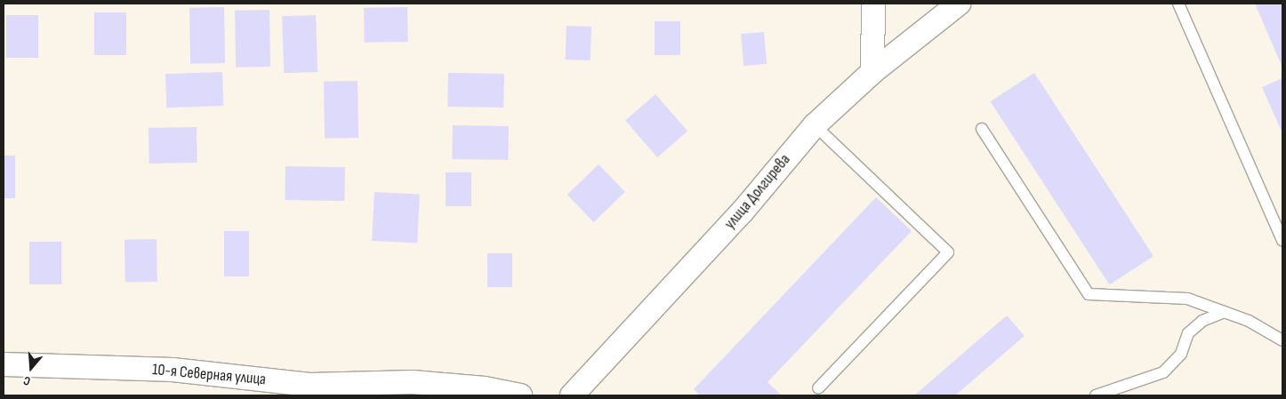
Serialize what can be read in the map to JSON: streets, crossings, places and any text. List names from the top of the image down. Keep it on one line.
{"streets":{"street":["улица Долгирева","10-я Северная улица"]},"north":"bottom"}
